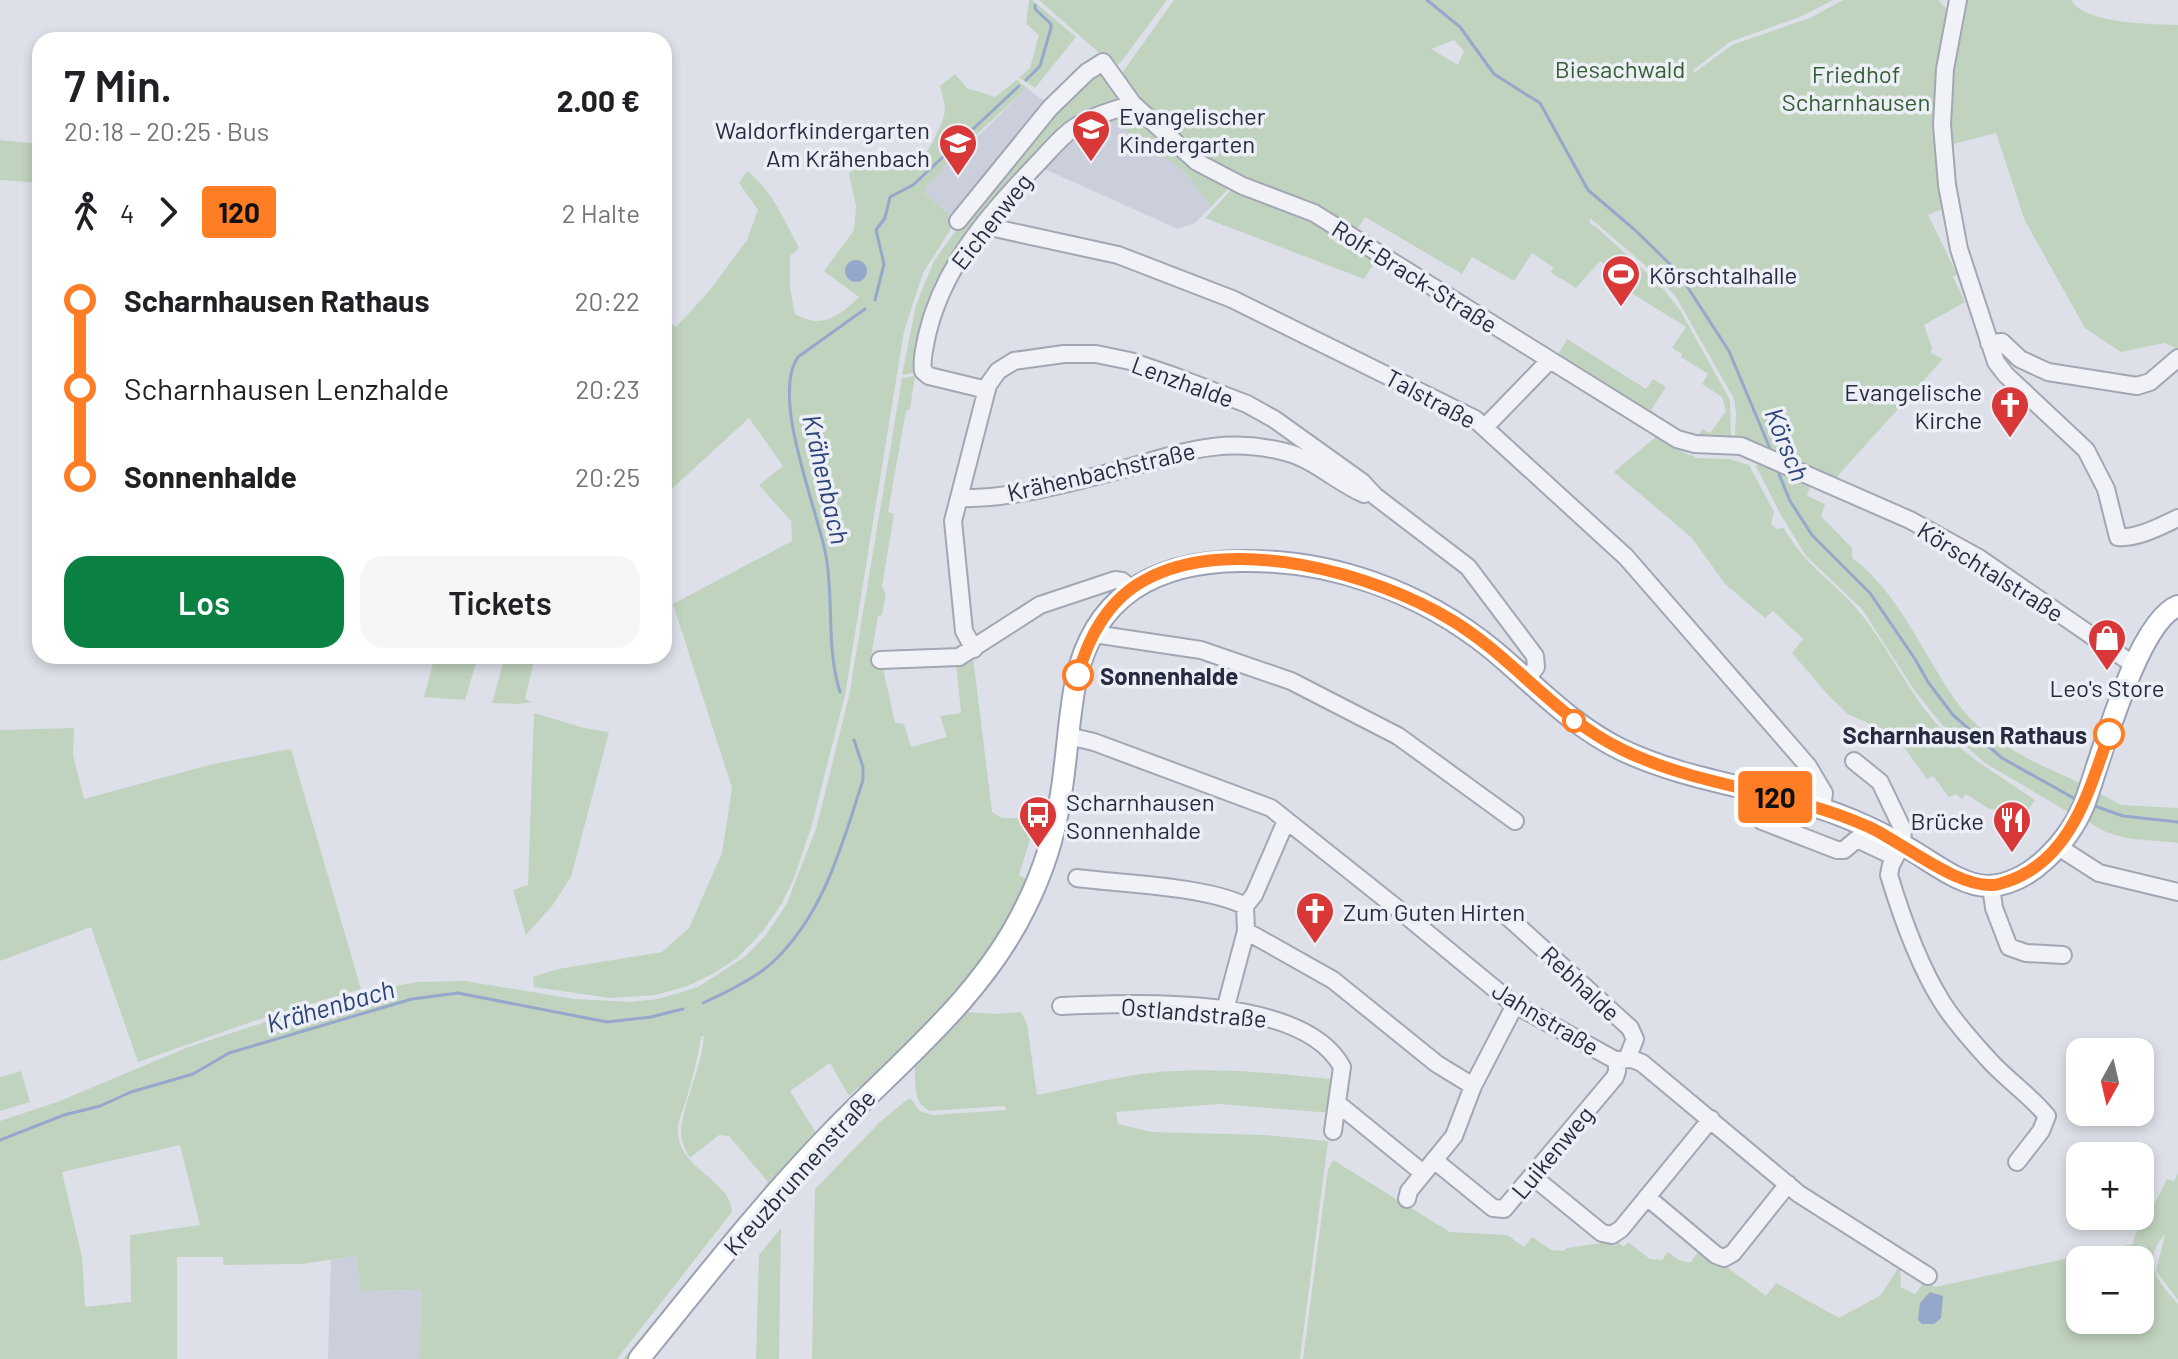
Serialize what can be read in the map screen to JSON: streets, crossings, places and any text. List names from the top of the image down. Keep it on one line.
{"streets":{"main road":["Kreuzbrunnenstraße"],"street":["Eichenweg","Rolf-Brack-Straße","Lenzhalde","Talstraße","Krähenbachstraße","Körschtalstraße","Rebhalde","Ostlandstraße","Jahnstraße","Luikenweg"]},"crossings":[["Eichenweg","Rolf-Brack-Straße"],["Eichenweg","Lenzhalde"],["Eichenweg","Talstraße"],["Rolf-Brack-Straße","Körschtalstraße"],["Lenzhalde","Krähenbachstraße"],["Lenzhalde","Kreuzbrunnenstraße"],["Talstraße","Kreuzbrunnenstraße"],["Rebhalde","Jahnstraße"],["Rebhalde","Luikenweg"],["Jahnstraße","Luikenweg"],["Jahnstraße","Kreuzbrunnenstraße"]],"water":["Körsch","Krähenbach"],"parks":["Biesachwald","Friedhof Scharnhausen"],"places":{"school or university":["Evangelischer Kindergarten","Waldorfkindergarten Am Krähenbach"],"sports":["Körschtalhalle"],"church":["Evangelische Kirche","Zum Guten Hirten"],"shop":["Leo's Store"],"other":["Sonnenhalde","Scharnhausen Rathaus"],"bus stop":["Scharnhausen Sonnenhalde"],"restaurant":["Brücke"]},"lines":["bus line 120"],"north":"bottom","page":{"on_map":"120","heading":["7 Min.","20:18 – 20:25 · Bus","2.00 €"],"legs":["4","120","2 Halte"],"list":[{"name":"Scharnhausen Rathaus","value":"20:22"},{"name":"Scharnhausen Lenzhalde","value":"20:23"},{"name":"Sonnenhalde","value":"20:25"}],"buttons":["Los","Tickets"],"map_buttons":["+","−"]}}
